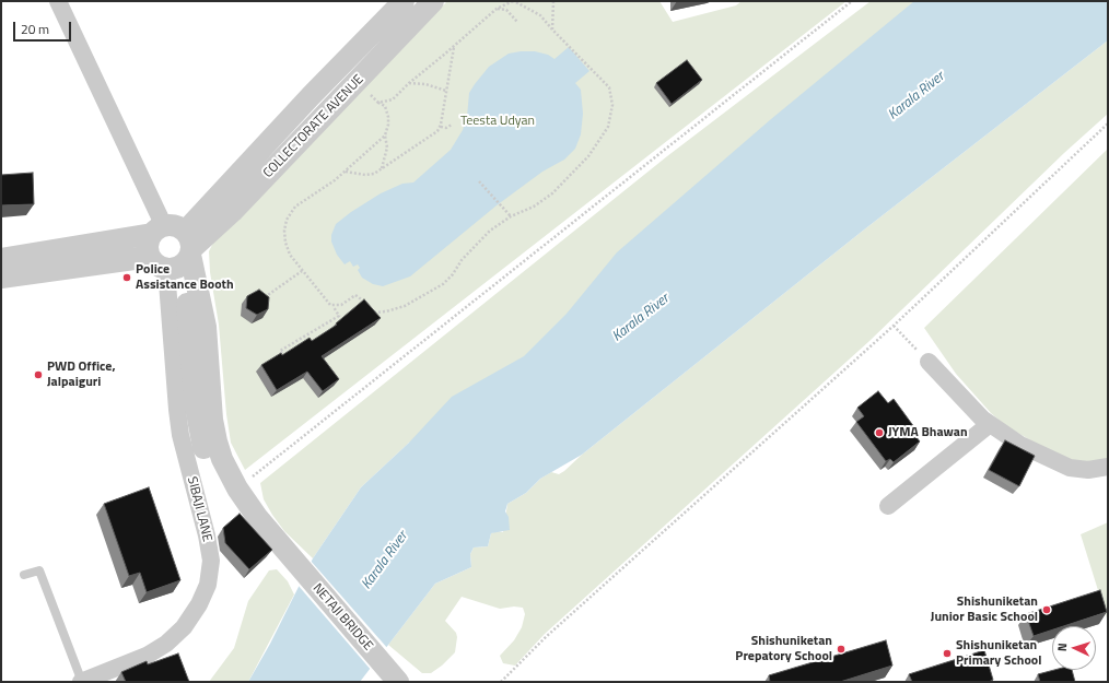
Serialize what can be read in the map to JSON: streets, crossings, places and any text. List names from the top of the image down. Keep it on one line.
{"streets":{"street":["COLLECTORATE AVENUE","SIBAJI LANE","NETAJI BRIDGE"]},"crossings":[["COLLECTORATE AVENUE","SIBAJI LANE"]],"water":["Karala River"],"parks":["Teesta Udyan"],"places":["Police Assistance Booth","PWD Office, Jalpaiguri","JYMA Bhawan","Shishuniketan Junior Basic School","Shishuniketan Prepatory School","Shishuniketan Primary School"],"scale_bar":"20 m","north":"left"}
